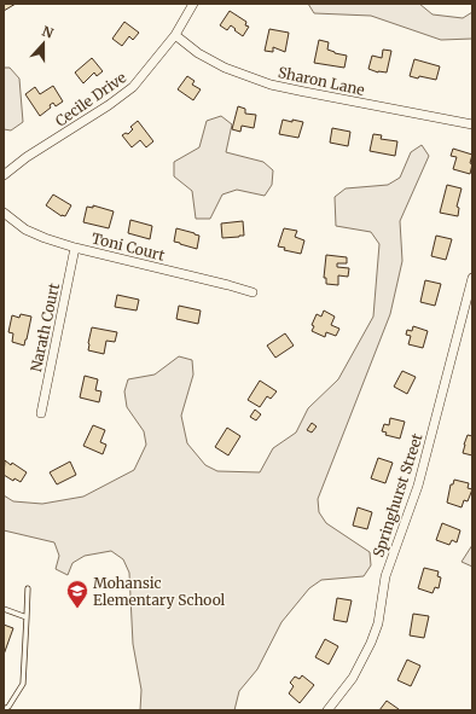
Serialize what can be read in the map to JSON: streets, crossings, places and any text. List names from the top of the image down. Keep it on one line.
{"streets":{"street":["Sharon Lane","Cecile Drive","Toni Court","Narath Court","Springhurst Street"]},"crossings":[["Sharon Lane","Cecile Drive"],["Toni Court","Narath Court"]],"places":{"school or university":["Mohansic Elementary School"]},"north":"top"}
